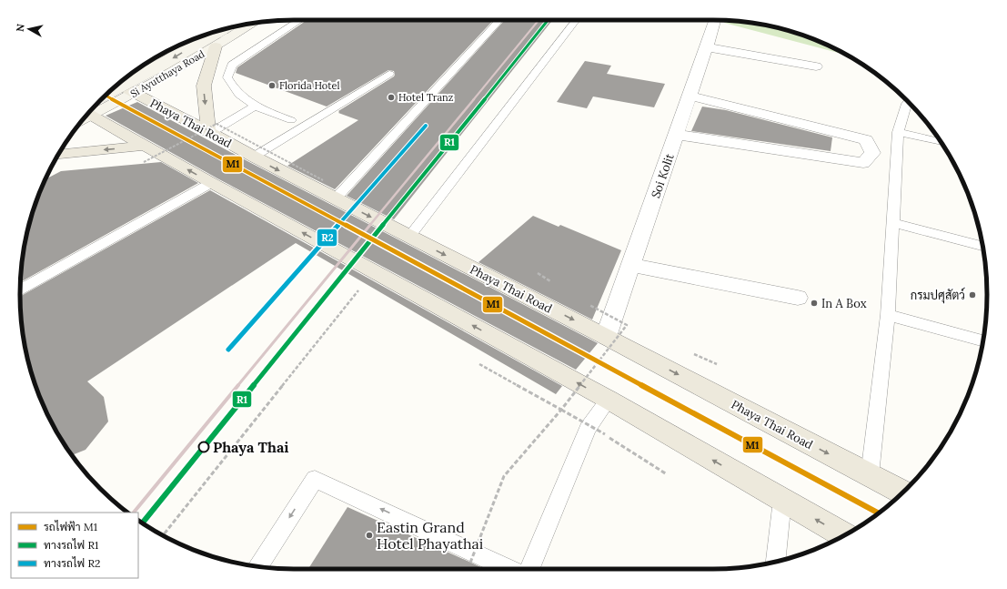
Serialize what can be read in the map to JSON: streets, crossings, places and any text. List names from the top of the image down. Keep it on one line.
{"streets":{"main road":["Si Ayutthaya Road","Phaya Thai Road"],"street":["Soi Kolit"]},"crossings":[["Si Ayutthaya Road","Phaya Thai Road"],["Phaya Thai Road","Soi Kolit"]],"places":["Florida Hotel","Hotel Tranz","กรมปศุสัตว์","In A Box","Phaya Thai","Eastin Grand Hotel Phayathai"],"lines":["rail line R1","metro line M1","rail line R2"],"legend":["รถไฟฟ้า M1","ทางรถไฟ R1","ทางรถไฟ R2"],"north":"left"}
